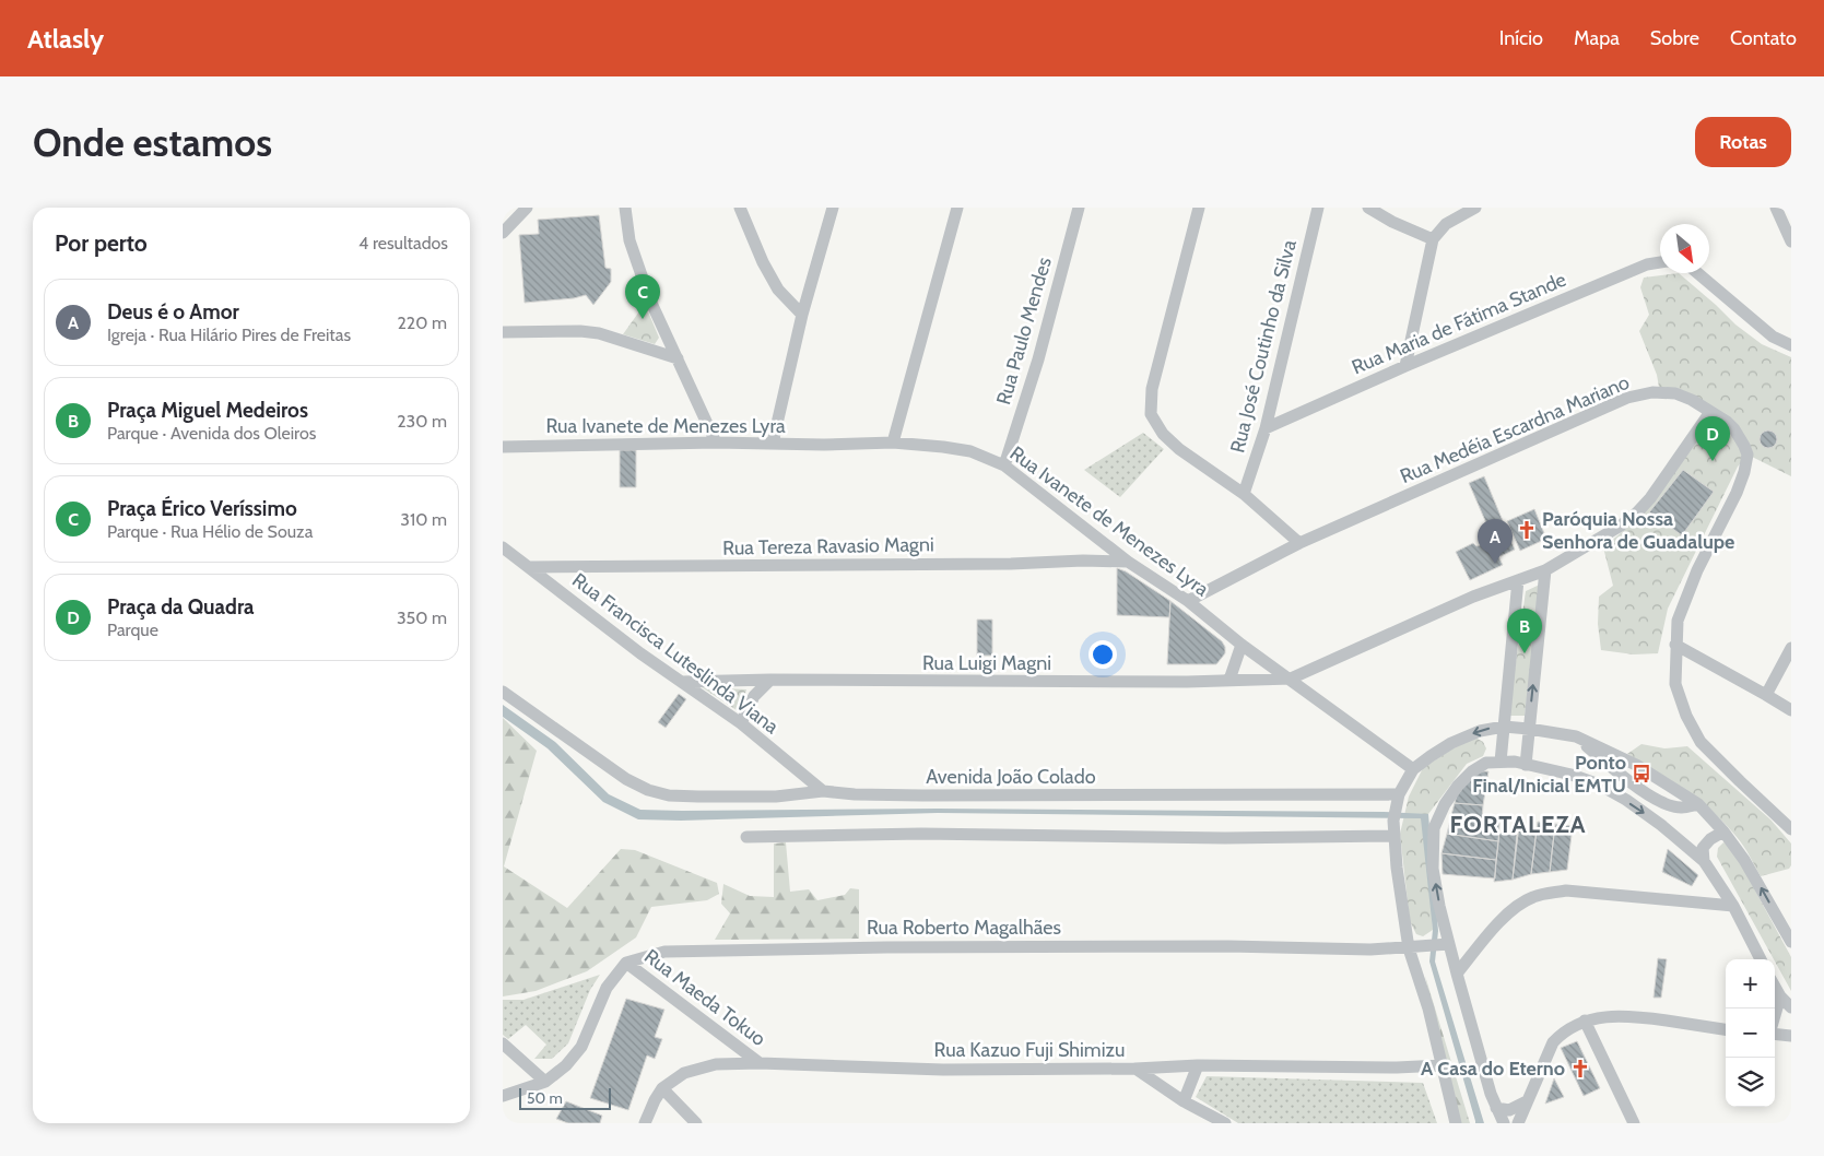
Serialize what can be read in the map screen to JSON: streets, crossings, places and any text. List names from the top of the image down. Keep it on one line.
{"streets":{"street":["Rua Maria de Fátima Stande","Rua Paulo Mendes","Rua José Coutinho da Silva","Rua Ivanete de Menezes Lyra","Rua Medéia Escardna Mariano","Rua Tereza Ravasio Magni","Rua Francisca Luteslinda Viana","Rua Luigi Magni","Avenida João Colado","Rua Roberto Magalhães","Rua Maeda Tokuo","Rua Kazuo Fuji Shimizu"]},"crossings":[["Rua Maria de Fátima Stande","Rua José Coutinho da Silva"],["Rua Paulo Mendes","Rua Ivanete de Menezes Lyra"],["Rua Ivanete de Menezes Lyra","Rua Medéia Escardna Mariano"],["Rua Ivanete de Menezes Lyra","Rua Tereza Ravasio Magni"],["Rua Ivanete de Menezes Lyra","Rua Luigi Magni"],["Rua Tereza Ravasio Magni","Rua Francisca Luteslinda Viana"],["Rua Francisca Luteslinda Viana","Rua Luigi Magni"],["Rua Francisca Luteslinda Viana","Avenida João Colado"],["Rua Roberto Magalhães","Rua Maeda Tokuo"],["Rua Maeda Tokuo","Rua Kazuo Fuji Shimizu"]],"districts":["FORTALEZA"],"places":{"church":["Paróquia Nossa Senhora de Guadalupe","A Casa do Eterno"],"bus stop":["Ponto Final/Inicial EMTU"]},"scale_bar":"50 m","north":"bottom right","page":{"header":"Atlasly","nav":["Início","Mapa","Sobre","Contato"],"buttons":"Rotas","title":"Onde estamos","heading":["Por perto","4 resultados"],"pins":["C","D","A","B"],"list":[{"mark":"A","name":"Deus é o Amor","note":"Igreja · Rua Hilário Pires de Freitas","value":"220 m"},{"mark":"B","name":"Praça Miguel Medeiros","note":"Parque · Avenida dos Oleiros","value":"230 m"},{"mark":"C","name":"Praça Érico Veríssimo","note":"Parque · Rua Hélio de Souza","value":"310 m"},{"mark":"D","name":"Praça da Quadra","note":"Parque","value":"350 m"}],"map_buttons":["+","−"],"scale":"50 m"}}
